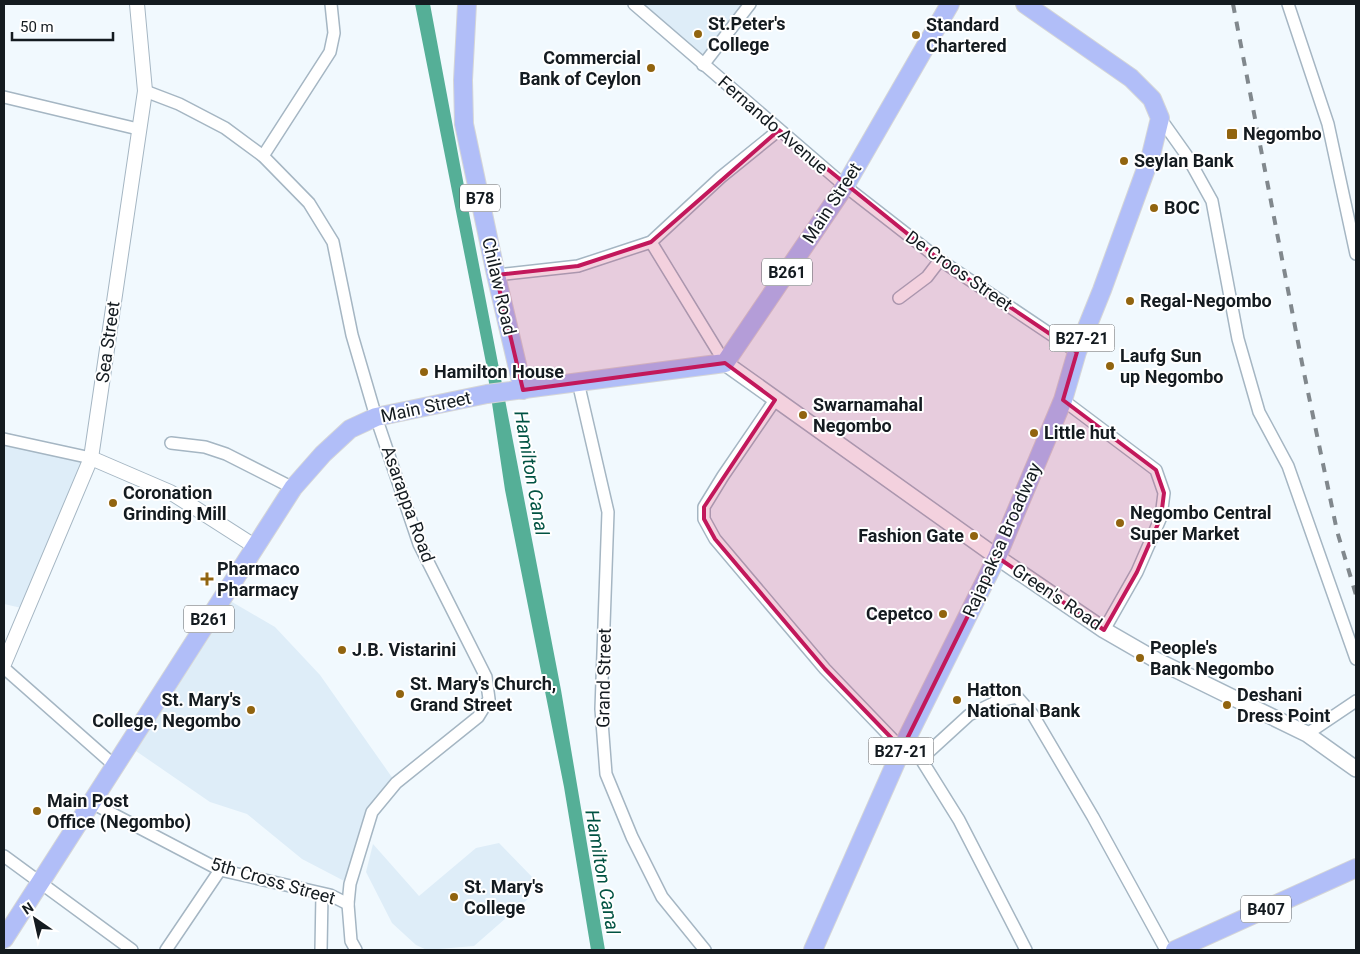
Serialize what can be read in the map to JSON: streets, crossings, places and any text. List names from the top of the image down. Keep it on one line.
{"streets":{"main road":["B78","Main Street","B261","Chilaw Road","B27-21","Rajapaksa Broadway","Green's Road","B407"],"street":["Fernando Avenue","De Croos Street","Sea Street","Asarappa Road","Grand Street","5th Cross Street"]},"crossings":[["Fernando Avenue","Main Street"],["Fernando Avenue","De Croos Street"],["Main Street","De Croos Street"],["Main Street","Chilaw Road"],["Main Street","Asarappa Road"],["Main Street","Green's Road"],["Main Street","Grand Street"],["Main Street","5th Cross Street"],["De Croos Street","Rajapaksa Broadway"],["Sea Street","Asarappa Road"],["Asarappa Road","5th Cross Street"],["Rajapaksa Broadway","Green's Road"]],"water":["Hamilton Canal"],"places":{"other":["St.Peter's College","Standard Chartered","Commercial Bank of Ceylon","Seylan Bank","BOC","Regal-Negombo","Laufg Sun up Negombo","Hamilton House","Swarnamahal Negombo","Little hut","Coronation Grinding Mill","Negombo Central Super Market","Fashion Gate","Cepetco","J.B. Vistarini","People's Bank Negombo","St. Mary's Church, Grand Street","Hatton National Bank","Deshani Dress Point","St. Mary's College, Negombo","Main Post Office (Negombo)","St. Mary's College"],"transit":["Negombo"],"health":["Pharmaco Pharmacy"]},"scale_bar":"50 m","north":"top left"}
